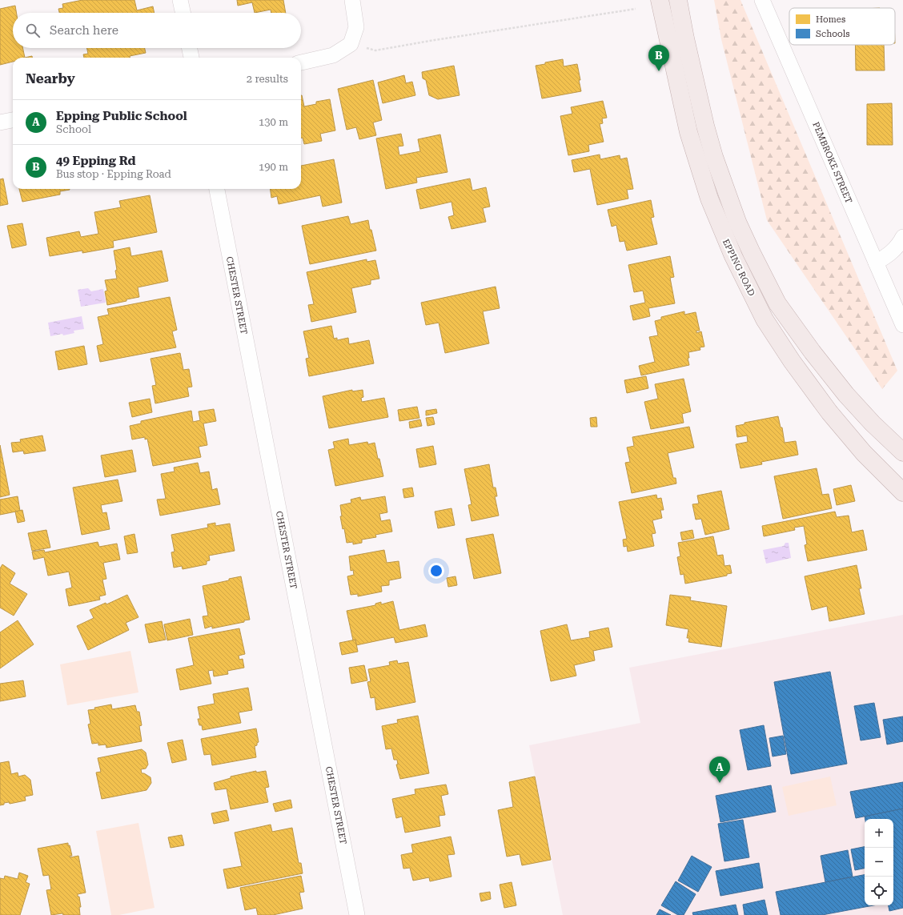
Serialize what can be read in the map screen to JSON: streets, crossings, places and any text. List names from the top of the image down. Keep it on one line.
{"streets":{"main road":["EPPING ROAD"],"street":["PEMBROKE STREET","CHESTER STREET"]},"legend":["Homes","Schools"],"page":{"search":"Search here","pins":["B","A"],"heading":["Nearby","2 results"],"list":[{"mark":"A","name":"Epping Public School","note":"School","value":"130 m"},{"mark":"B","name":"49 Epping Rd","note":"Bus stop · Epping Road","value":"190 m"}],"map_buttons":["+","−"]}}
